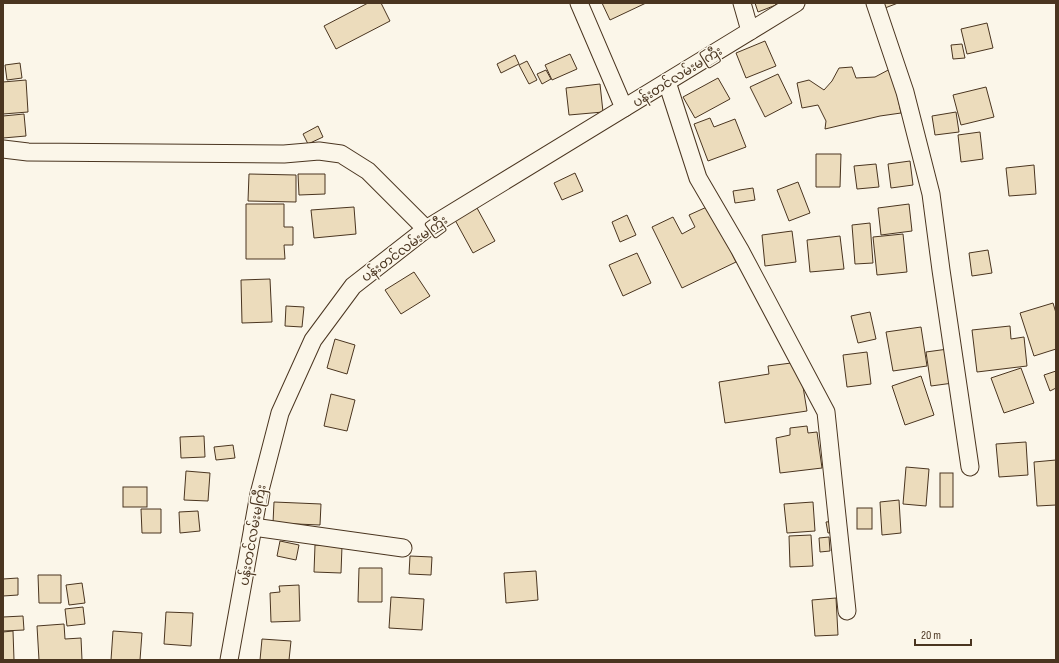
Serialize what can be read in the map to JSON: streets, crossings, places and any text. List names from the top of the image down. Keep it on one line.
{"streets":{"street":["ပန်းတင်လမ်းမကြီး"]},"scale_bar":"20 m"}
